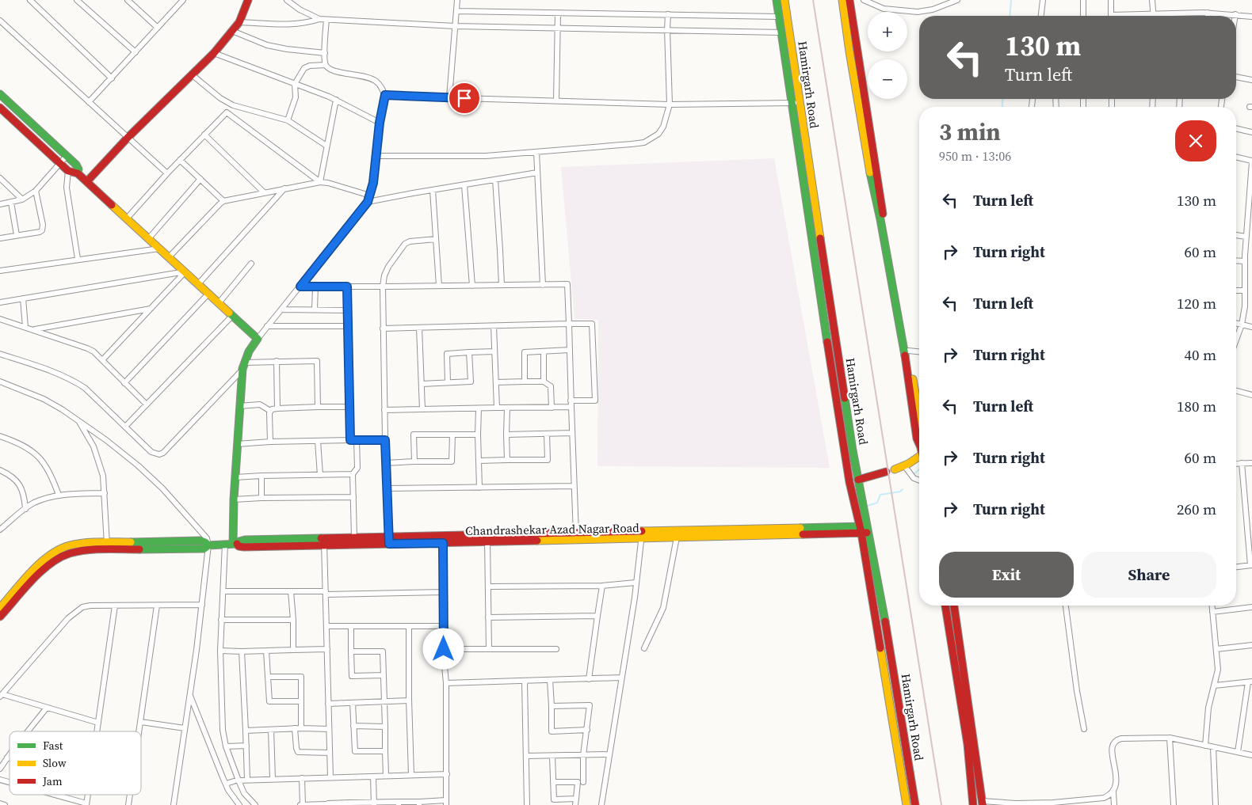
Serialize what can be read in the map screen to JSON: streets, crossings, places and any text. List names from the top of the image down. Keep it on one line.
{"streets":{"street":["Hamirgarh Road","Chandrashekar Azad Nagar Road"]},"crossings":[["Hamirgarh Road","Chandrashekar Azad Nagar Road"]],"legend":["Fast","Slow","Jam"],"page":{"map_buttons":["+","−"],"turn":["130 m","Turn left"],"heading":["3 min","950 m · 13:06"],"list":[{"name":"Turn left","value":"130 m"},{"name":"Turn right","value":"60 m"},{"name":"Turn left","value":"120 m"},{"name":"Turn right","value":"40 m"},{"name":"Turn left","value":"180 m"},{"name":"Turn right","value":"60 m"},{"name":"Turn right","value":"260 m"}],"buttons":["Exit","Share"]}}
